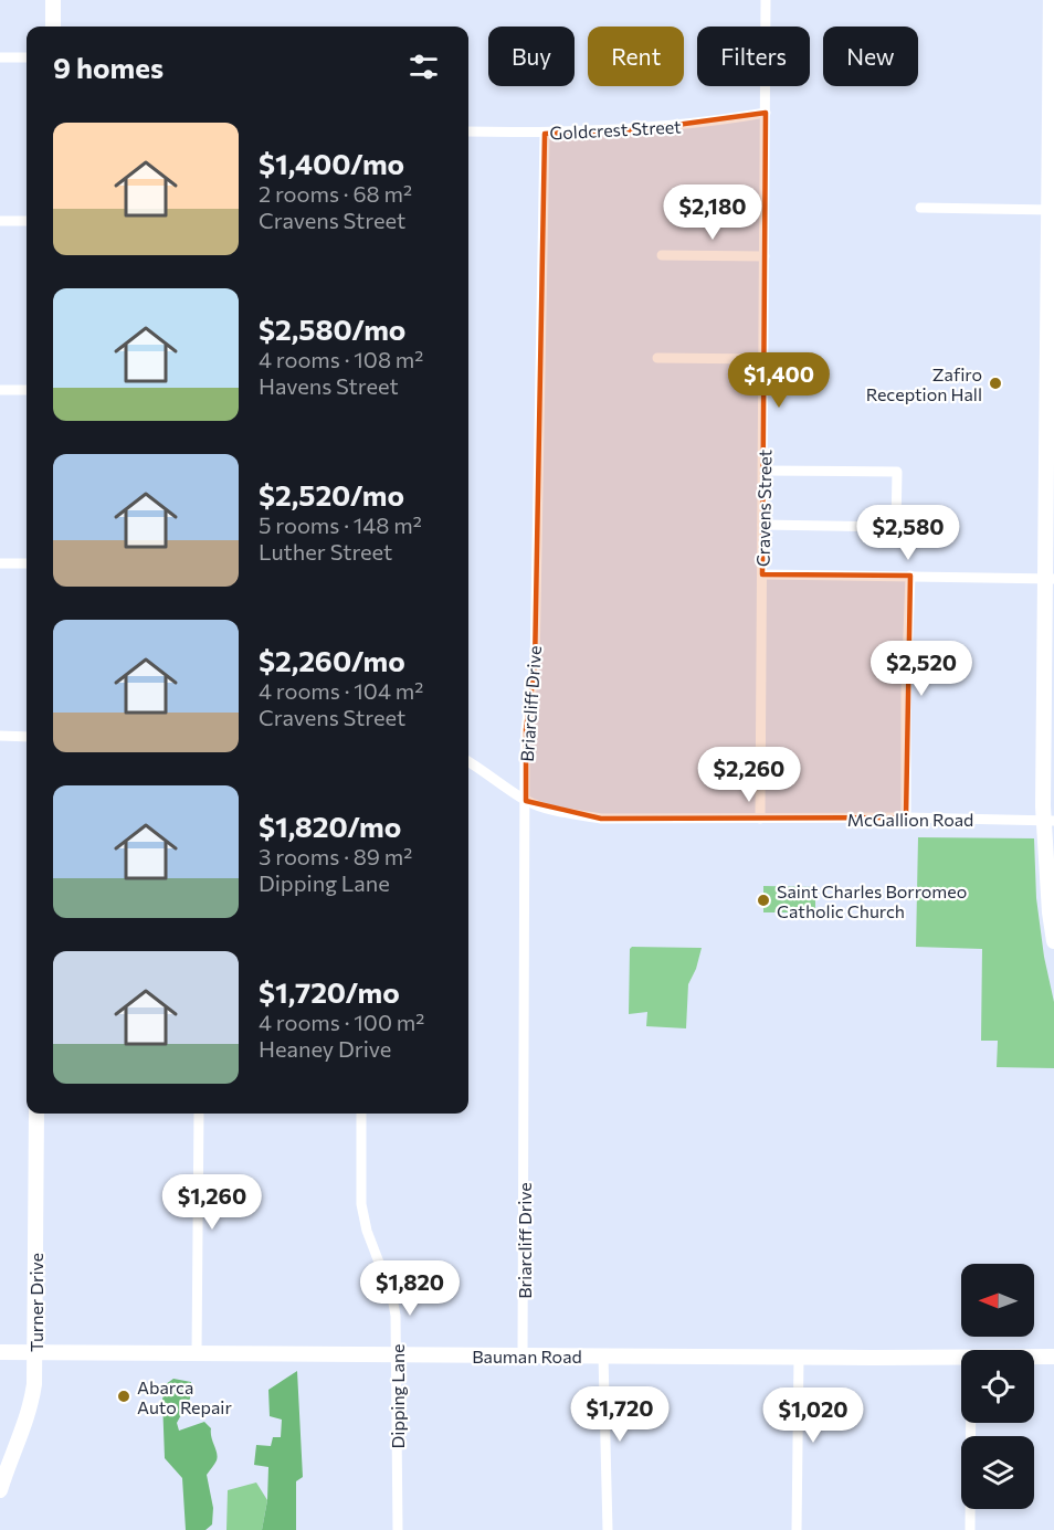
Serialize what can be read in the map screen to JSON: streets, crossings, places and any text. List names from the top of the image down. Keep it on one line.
{"streets":{"street":["Goldcrest Street","Cravens Street","Briarcliff Drive","McGallion Road","Turner Drive","Bauman Road","Dipping Lane"]},"crossings":[["Goldcrest Street","Cravens Street"],["Goldcrest Street","Briarcliff Drive"],["Cravens Street","McGallion Road"],["Briarcliff Drive","McGallion Road"],["Briarcliff Drive","Bauman Road"],["Turner Drive","Bauman Road"],["Bauman Road","Dipping Lane"]],"places":["Zafiro Reception Hall","Saint Charles Borromeo Catholic Church","Abarca Auto Repair"],"north":"left","page":{"chip":["Buy","Rent","Filters","New"],"heading":"9 homes","list":[{"name":"$1,400/mo","note":"2 rooms · 68 m² · Cravens Street"},{"name":"$2,580/mo","note":"4 rooms · 108 m² · Havens Street"},{"name":"$2,520/mo","note":"5 rooms · 148 m² · Luther Street"},{"name":"$2,260/mo","note":"4 rooms · 104 m² · Cravens Street"},{"name":"$1,820/mo","note":"3 rooms · 89 m² · Dipping Lane"},{"name":"$1,720/mo","note":"4 rooms · 100 m² · Heaney Drive"}],"price":["$2,180","$1,400","$2,580","$2,520","$2,260","$1,260","$1,820","$1,720","$1,020"]}}
